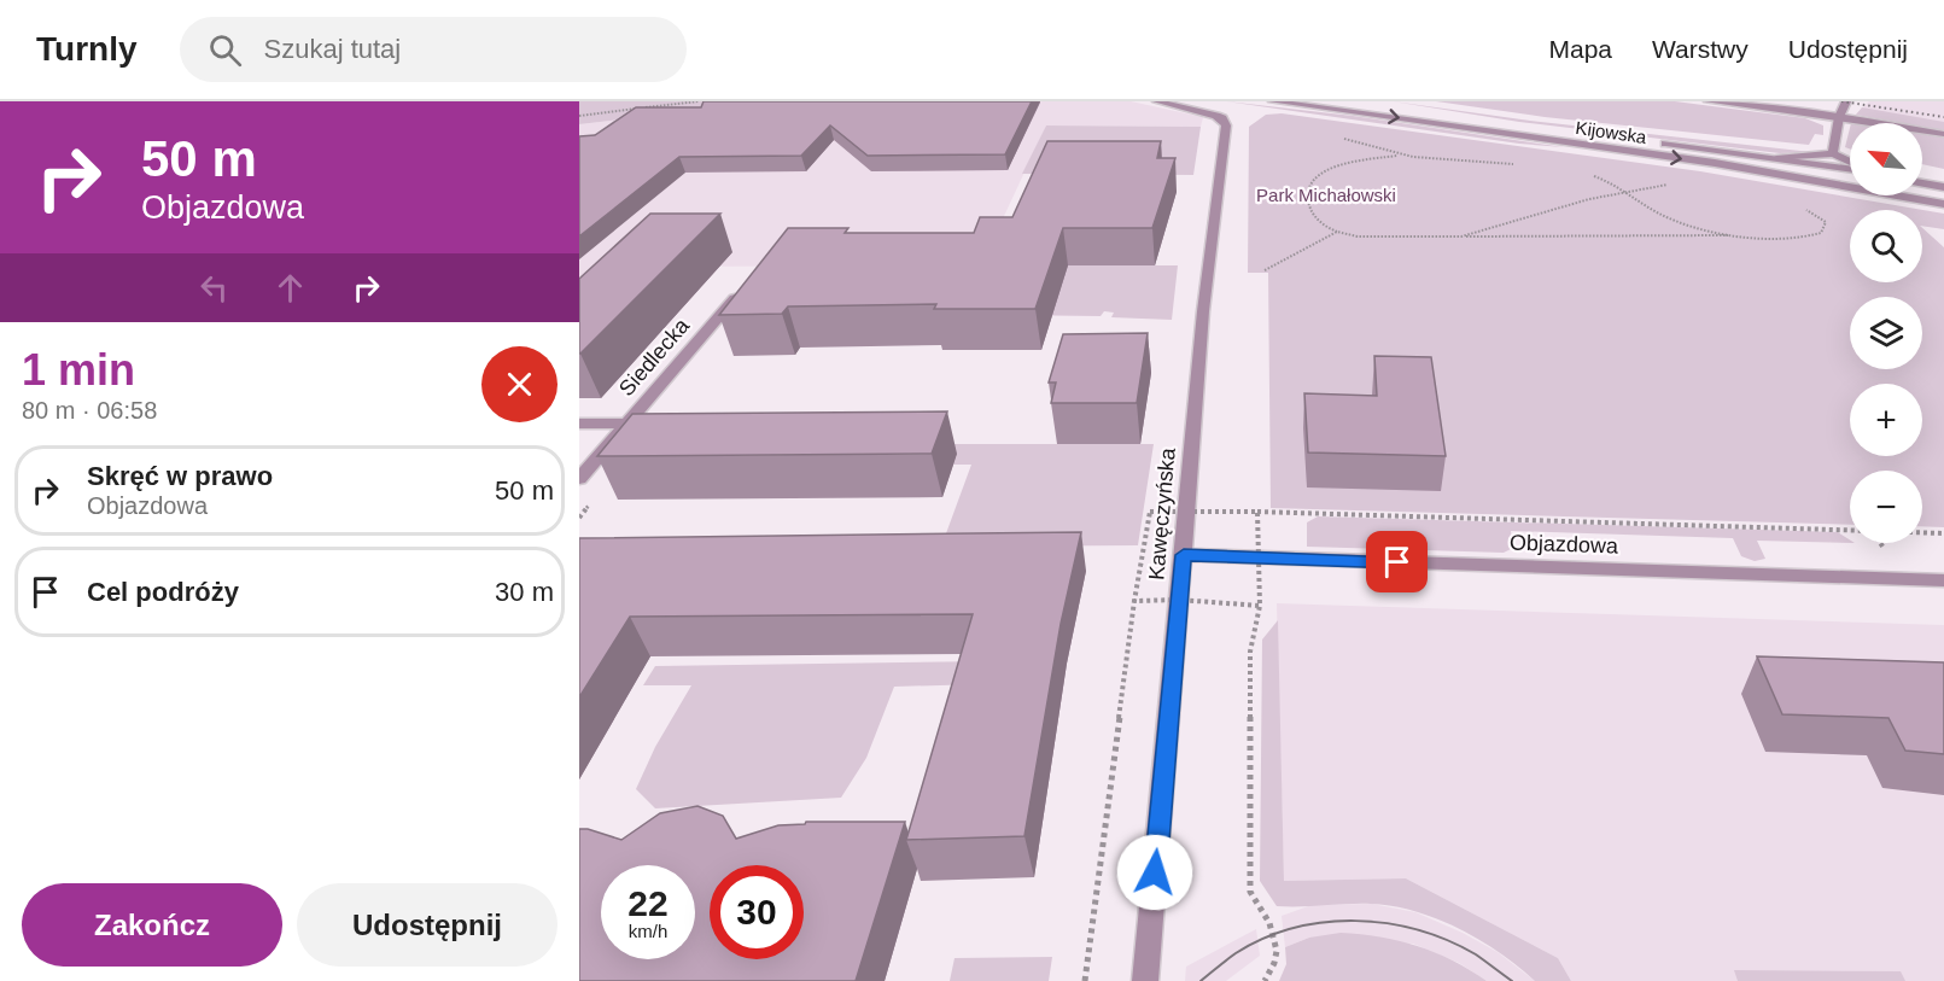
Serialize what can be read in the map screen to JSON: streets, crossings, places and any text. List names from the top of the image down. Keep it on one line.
{"streets":{"street":["Kijowska","Siedlecka","Kawęczyńska","Objazdowa"]},"crossings":[["Kawęczyńska","Objazdowa"]],"parks":["Park Michałowski"],"north":"top left","page":{"header":"Turnly","search":"Szukaj tutaj","nav":["Mapa","Warstwy","Udostępnij"],"turn":["50 m","Objazdowa"],"map_buttons":["+","−"],"heading":["1 min","80 m · 06:58"],"list":[{"name":"Skręć w prawo","note":"Objazdowa","value":"50 m"},{"name":"Cel podróży","value":"30 m"}],"speed":"22 km/h","limit":"30","buttons":["Zakończ","Udostępnij"]}}
